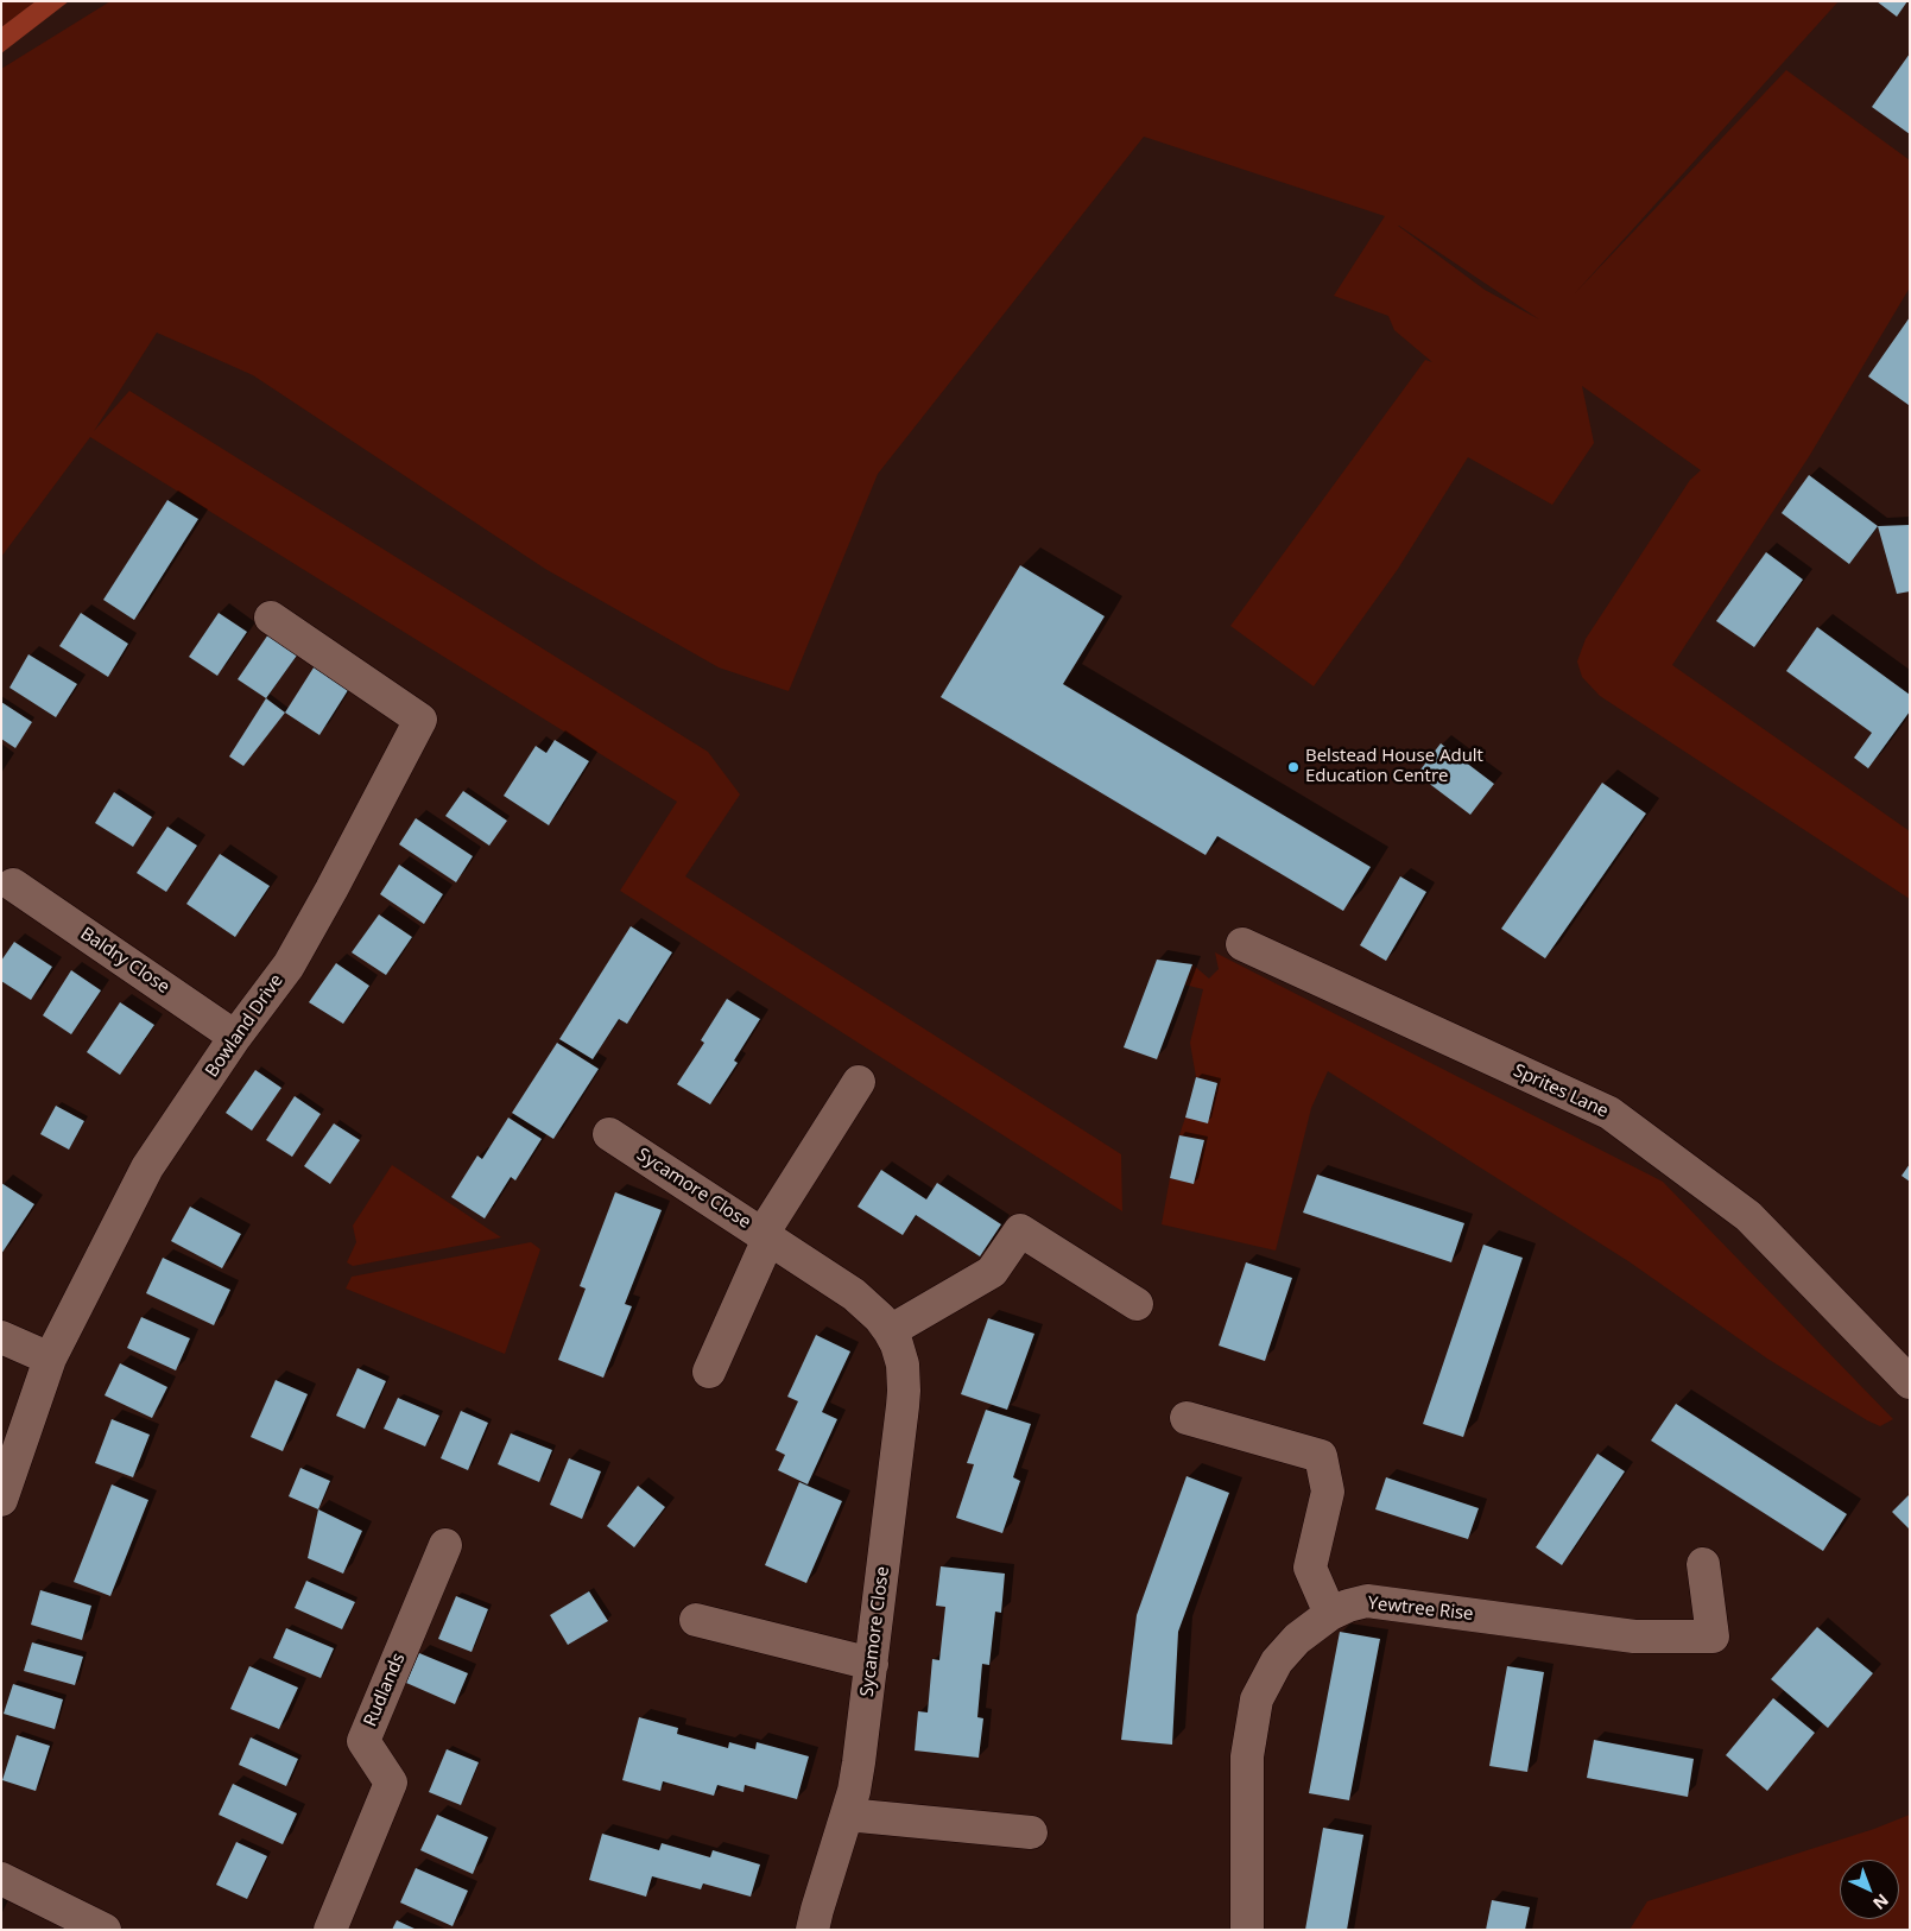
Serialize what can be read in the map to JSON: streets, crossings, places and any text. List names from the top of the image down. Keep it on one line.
{"streets":{"street":["Baldry Close","Bowland Drive","Sprites Lane","Sycamore Close","Yewtree Rise","Rudlands"]},"crossings":[["Baldry Close","Bowland Drive"]],"places":["Belstead House Adult Education Centre"],"north":"bottom right"}
